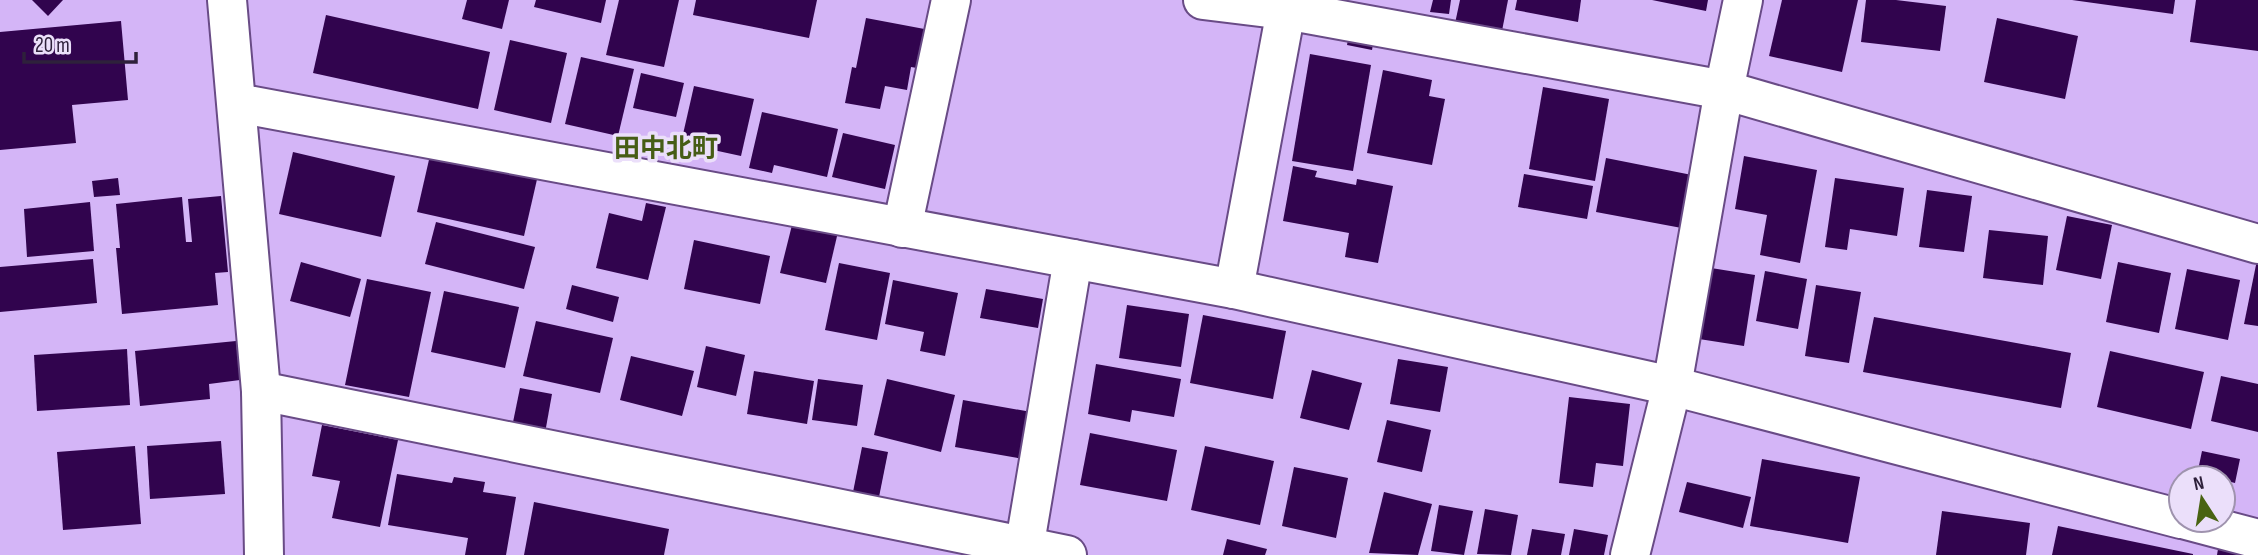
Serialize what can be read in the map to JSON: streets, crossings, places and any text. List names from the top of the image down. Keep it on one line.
{"districts":["田中北町"],"scale_bar":"20 m","north":"top"}
